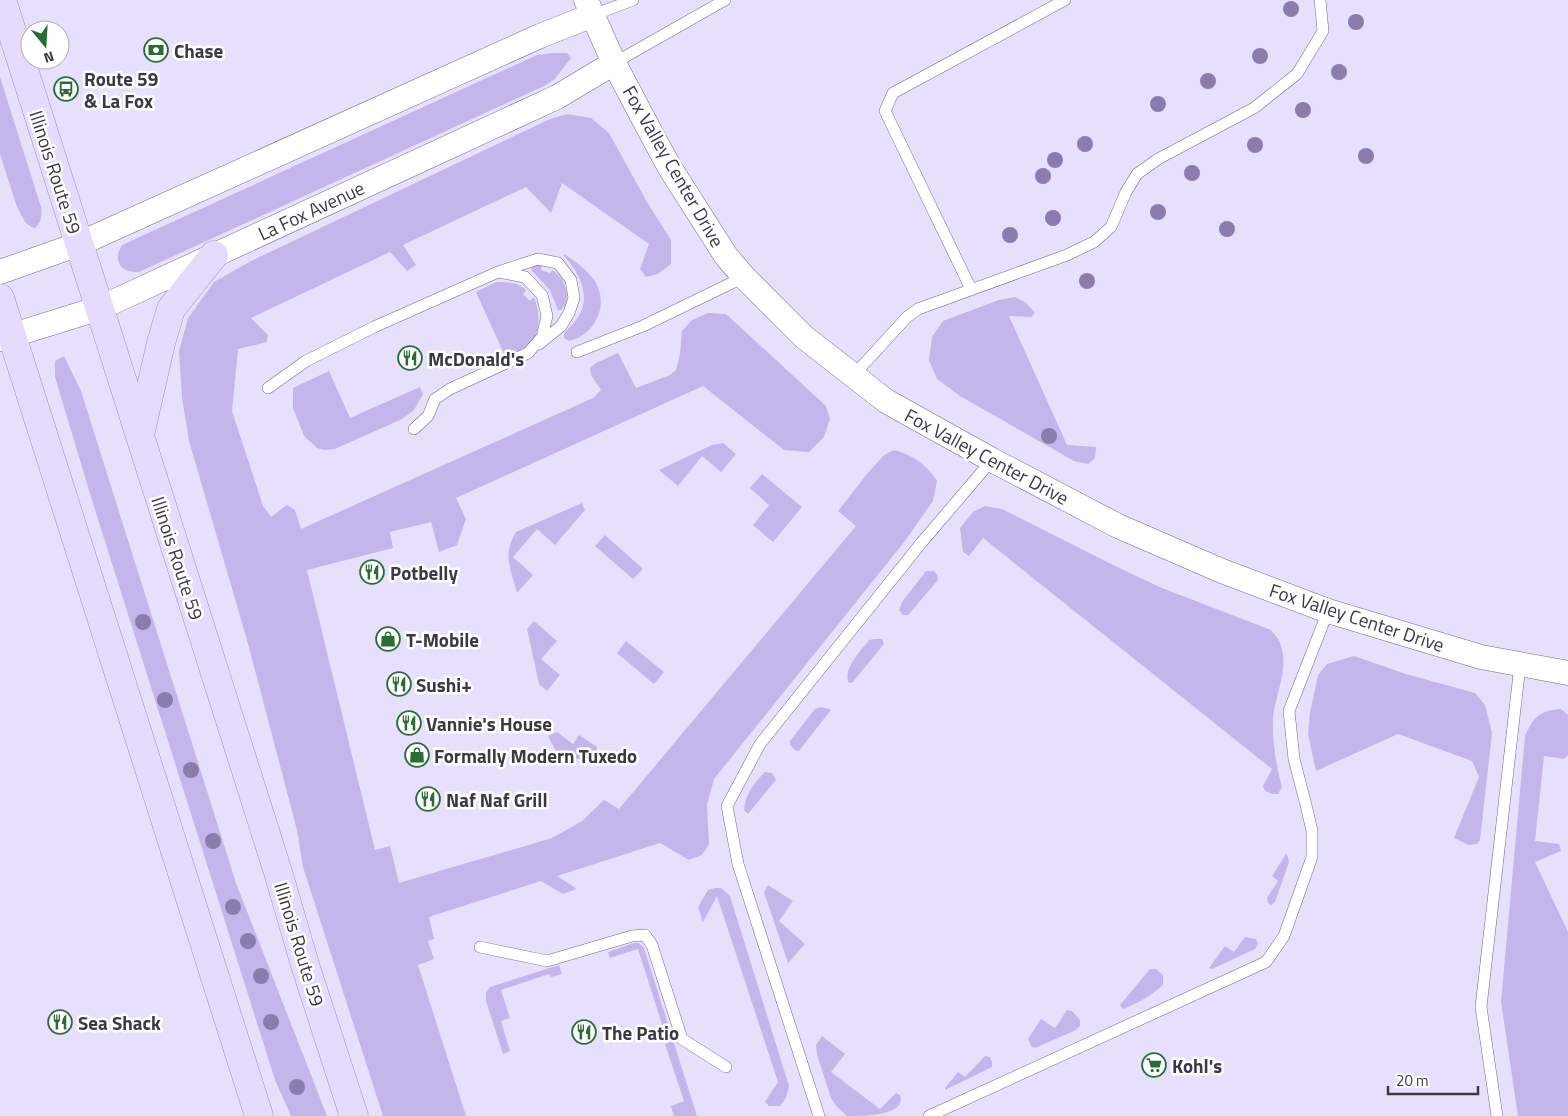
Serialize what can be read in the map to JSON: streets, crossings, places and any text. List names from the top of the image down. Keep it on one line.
{"streets":{"main road":["Illinois Route 59"],"street":["Fox Valley Center Drive","La Fox Avenue"]},"crossings":[["Fox Valley Center Drive","La Fox Avenue"],["Illinois Route 59","La Fox Avenue"]],"places":{"bank":["Chase"],"bus stop":["Route 59 & La Fox"],"restaurant":["McDonald's","Potbelly","Sushi+","Vannie's House","Naf Naf Grill","Sea Shack","The Patio"],"shop":["T-Mobile","Formally Modern Tuxedo"],"supermarket":["Kohl's"]},"scale_bar":"20 m","north":"bottom"}
